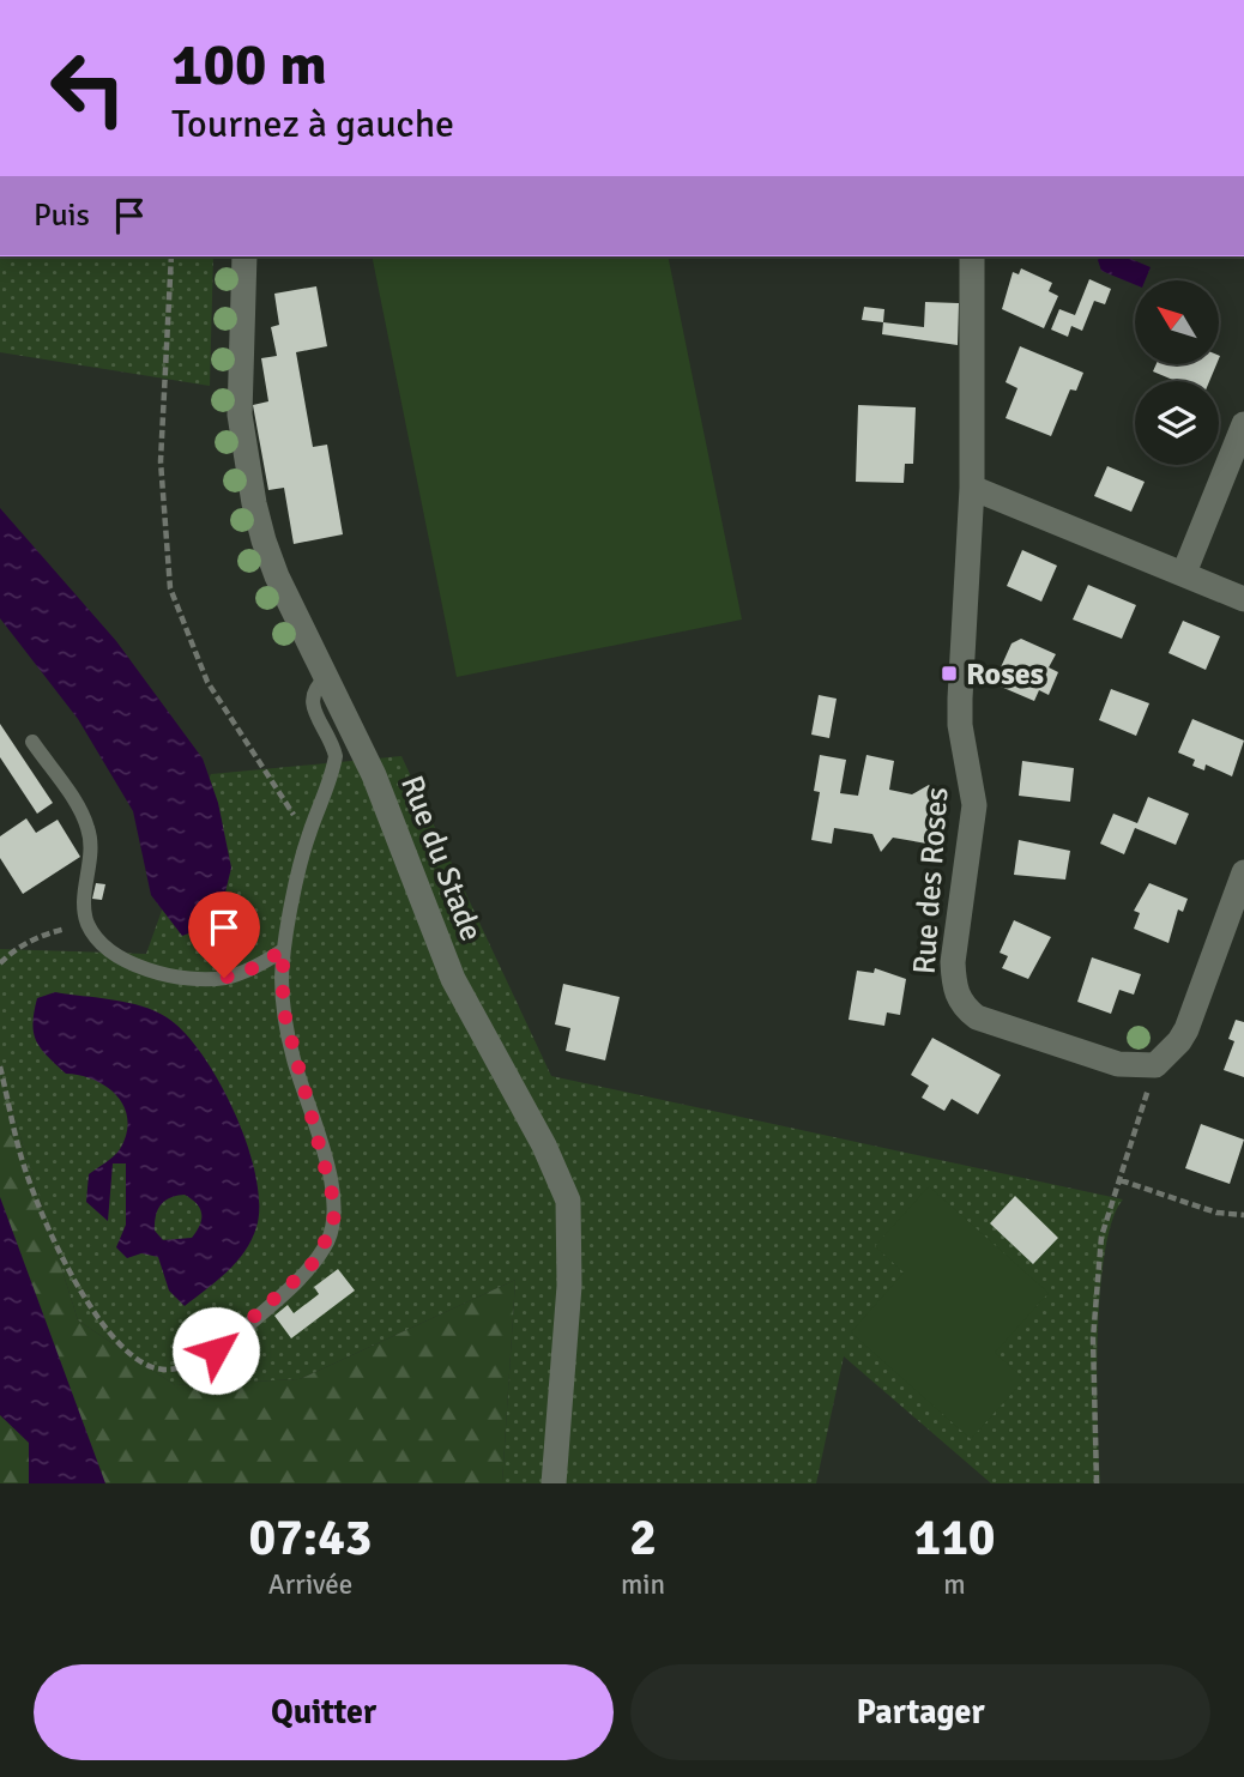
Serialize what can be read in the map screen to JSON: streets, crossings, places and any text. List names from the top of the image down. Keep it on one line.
{"streets":{"street":["Rue du Stade","Rue des Roses"]},"places":{"transit":["Roses"]},"north":"top left","page":{"turn":["100 m","Tournez à gauche"],"then":"Puis","eta":["07:43","Arrivée","2","min","110","m"],"buttons":["Quitter","Partager"]}}
